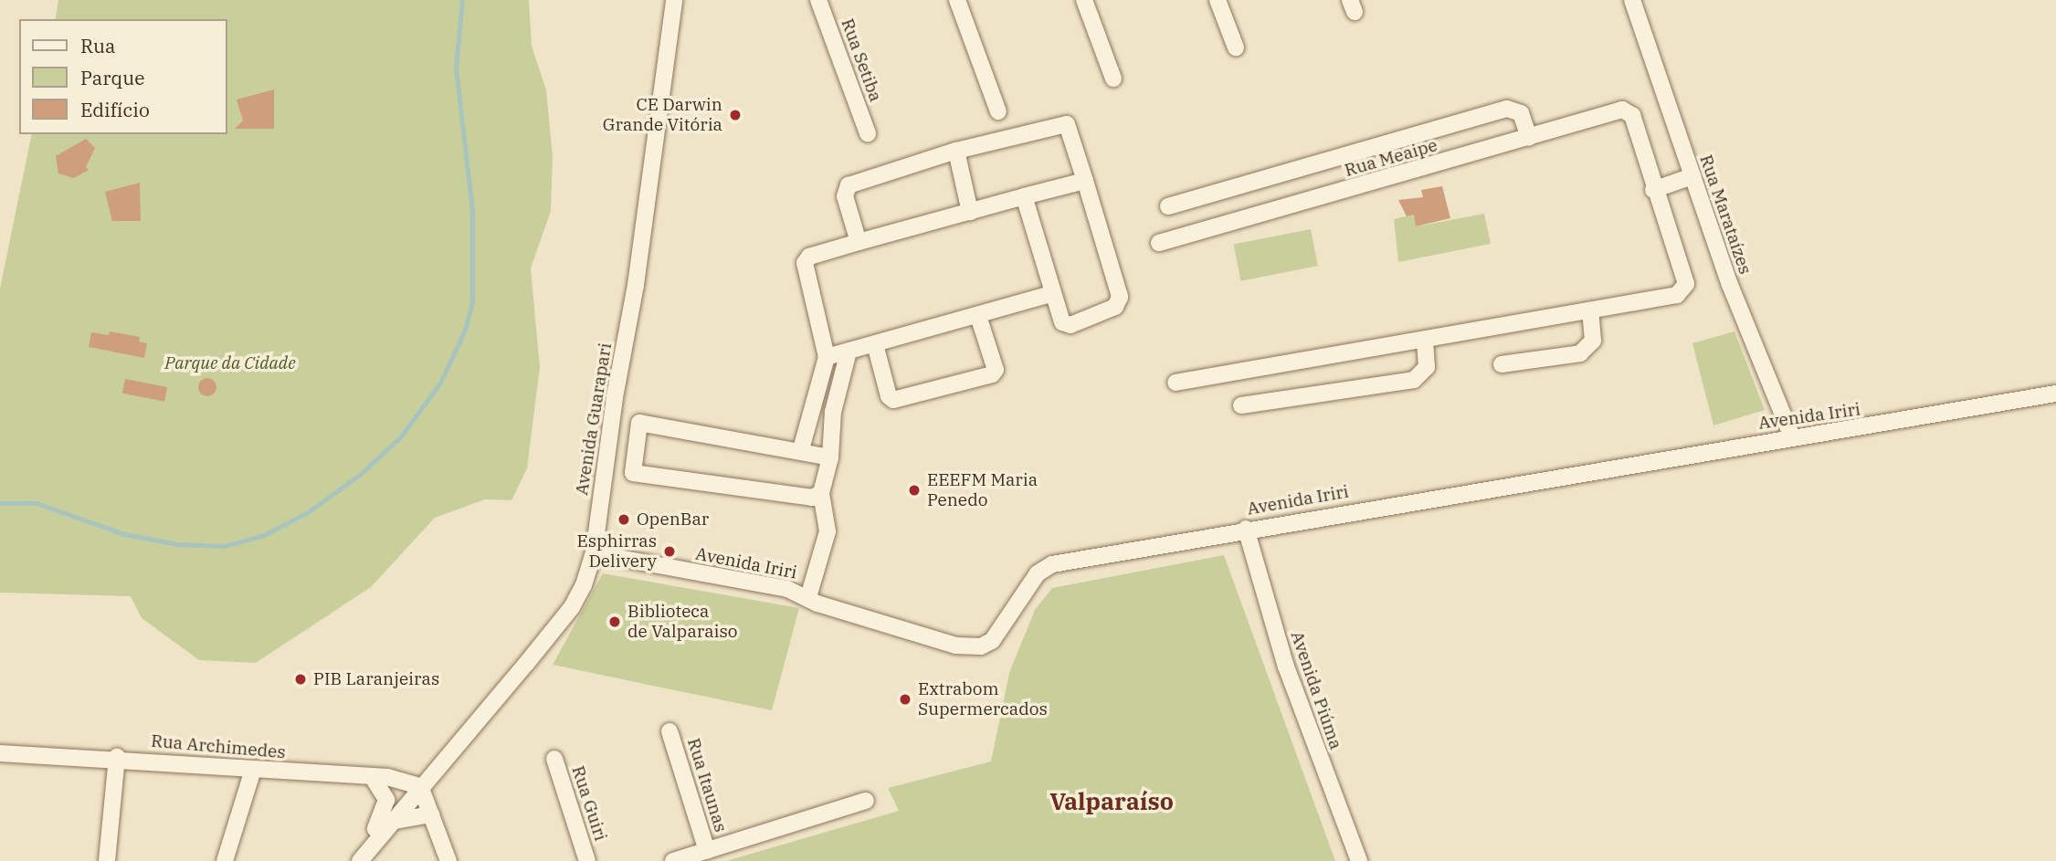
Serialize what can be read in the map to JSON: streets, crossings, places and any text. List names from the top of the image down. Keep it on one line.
{"streets":{"street":["Rua Setiba","Rua Meaipe","Rua Marataízes","Avenida Iriri","Avenida Guarapari","Avenida Piúma","Rua Archimedes","Rua Itaunas","Rua Guiri"]},"crossings":[["Rua Marataízes","Avenida Iriri"],["Avenida Iriri","Avenida Guarapari"],["Avenida Iriri","Avenida Piúma"],["Avenida Guarapari","Rua Archimedes"]],"districts":["Valparaíso"],"parks":["Parque da Cidade"],"places":["CE Darwin Grande Vitória","EEEFM Maria Penedo","OpenBar","Esphirras Delivery","Biblioteca de Valparaiso","PIB Laranjeiras","Extrabom Supermercados"],"legend":["Rua","Parque","Edifício"]}
